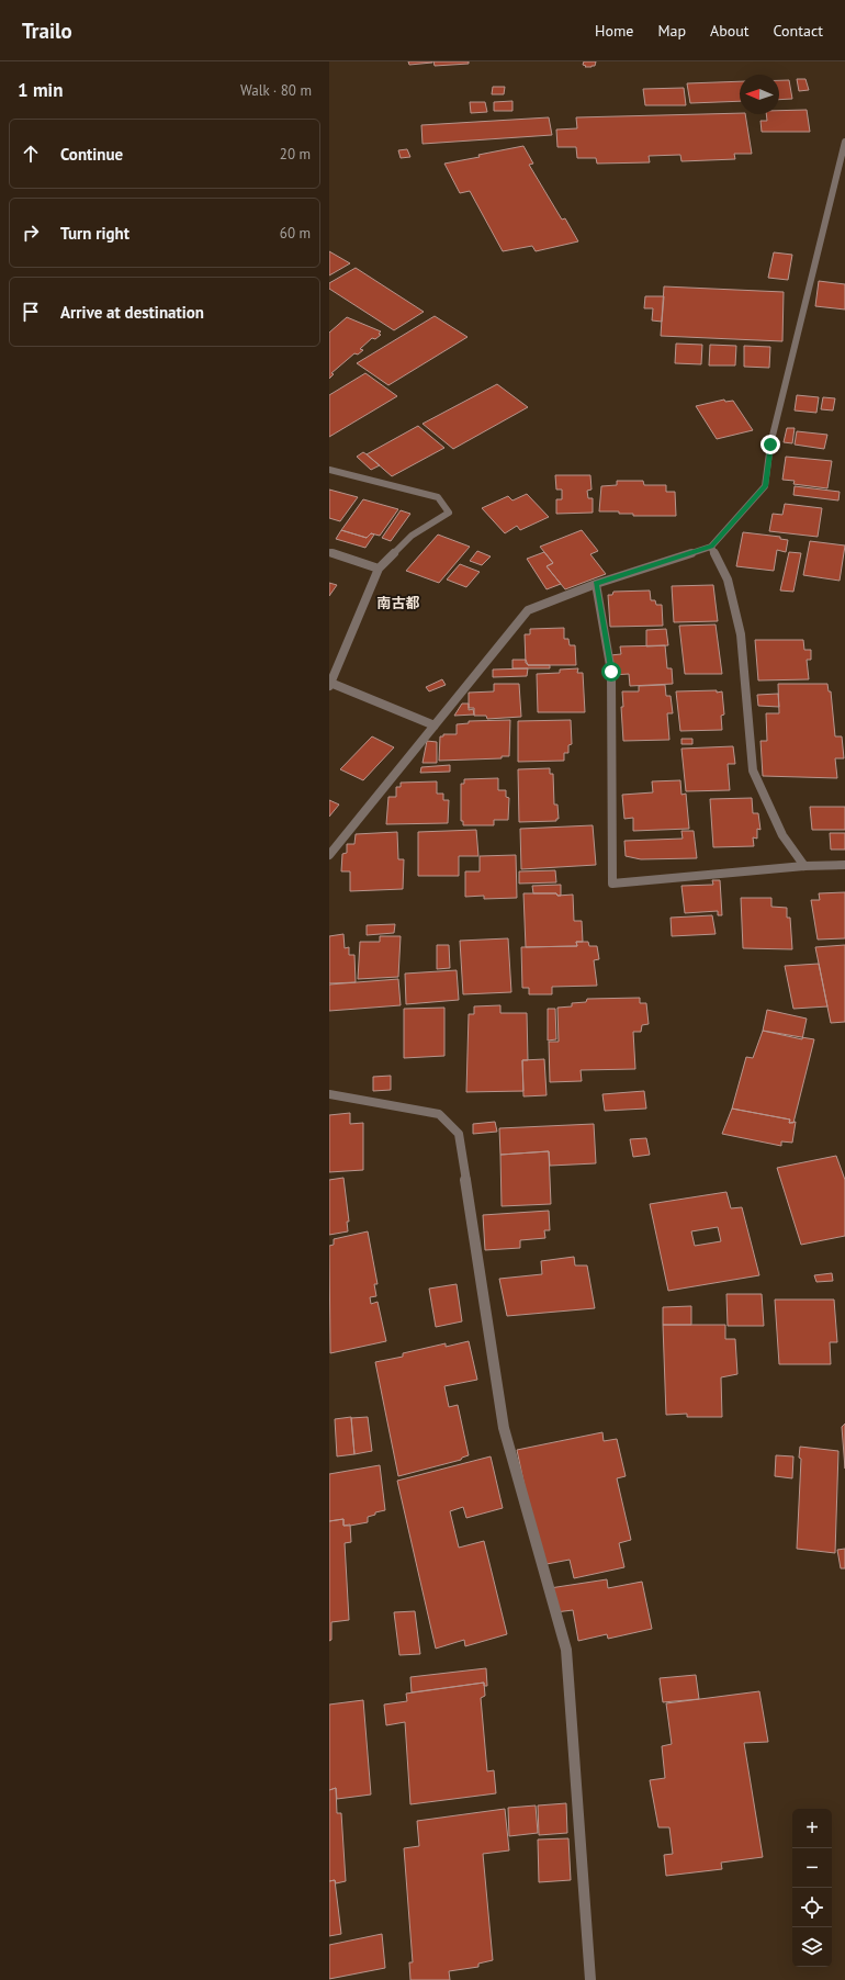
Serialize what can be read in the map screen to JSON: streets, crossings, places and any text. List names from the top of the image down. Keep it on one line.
{"districts":["南古都"],"north":"left","page":{"header":"Trailo","nav":["Home","Map","About","Contact"],"heading":["1 min","Walk · 80 m"],"list":[["Continue","20 m"],["Turn right","60 m"],"Arrive at destination"],"map_buttons":["+","−"]}}
